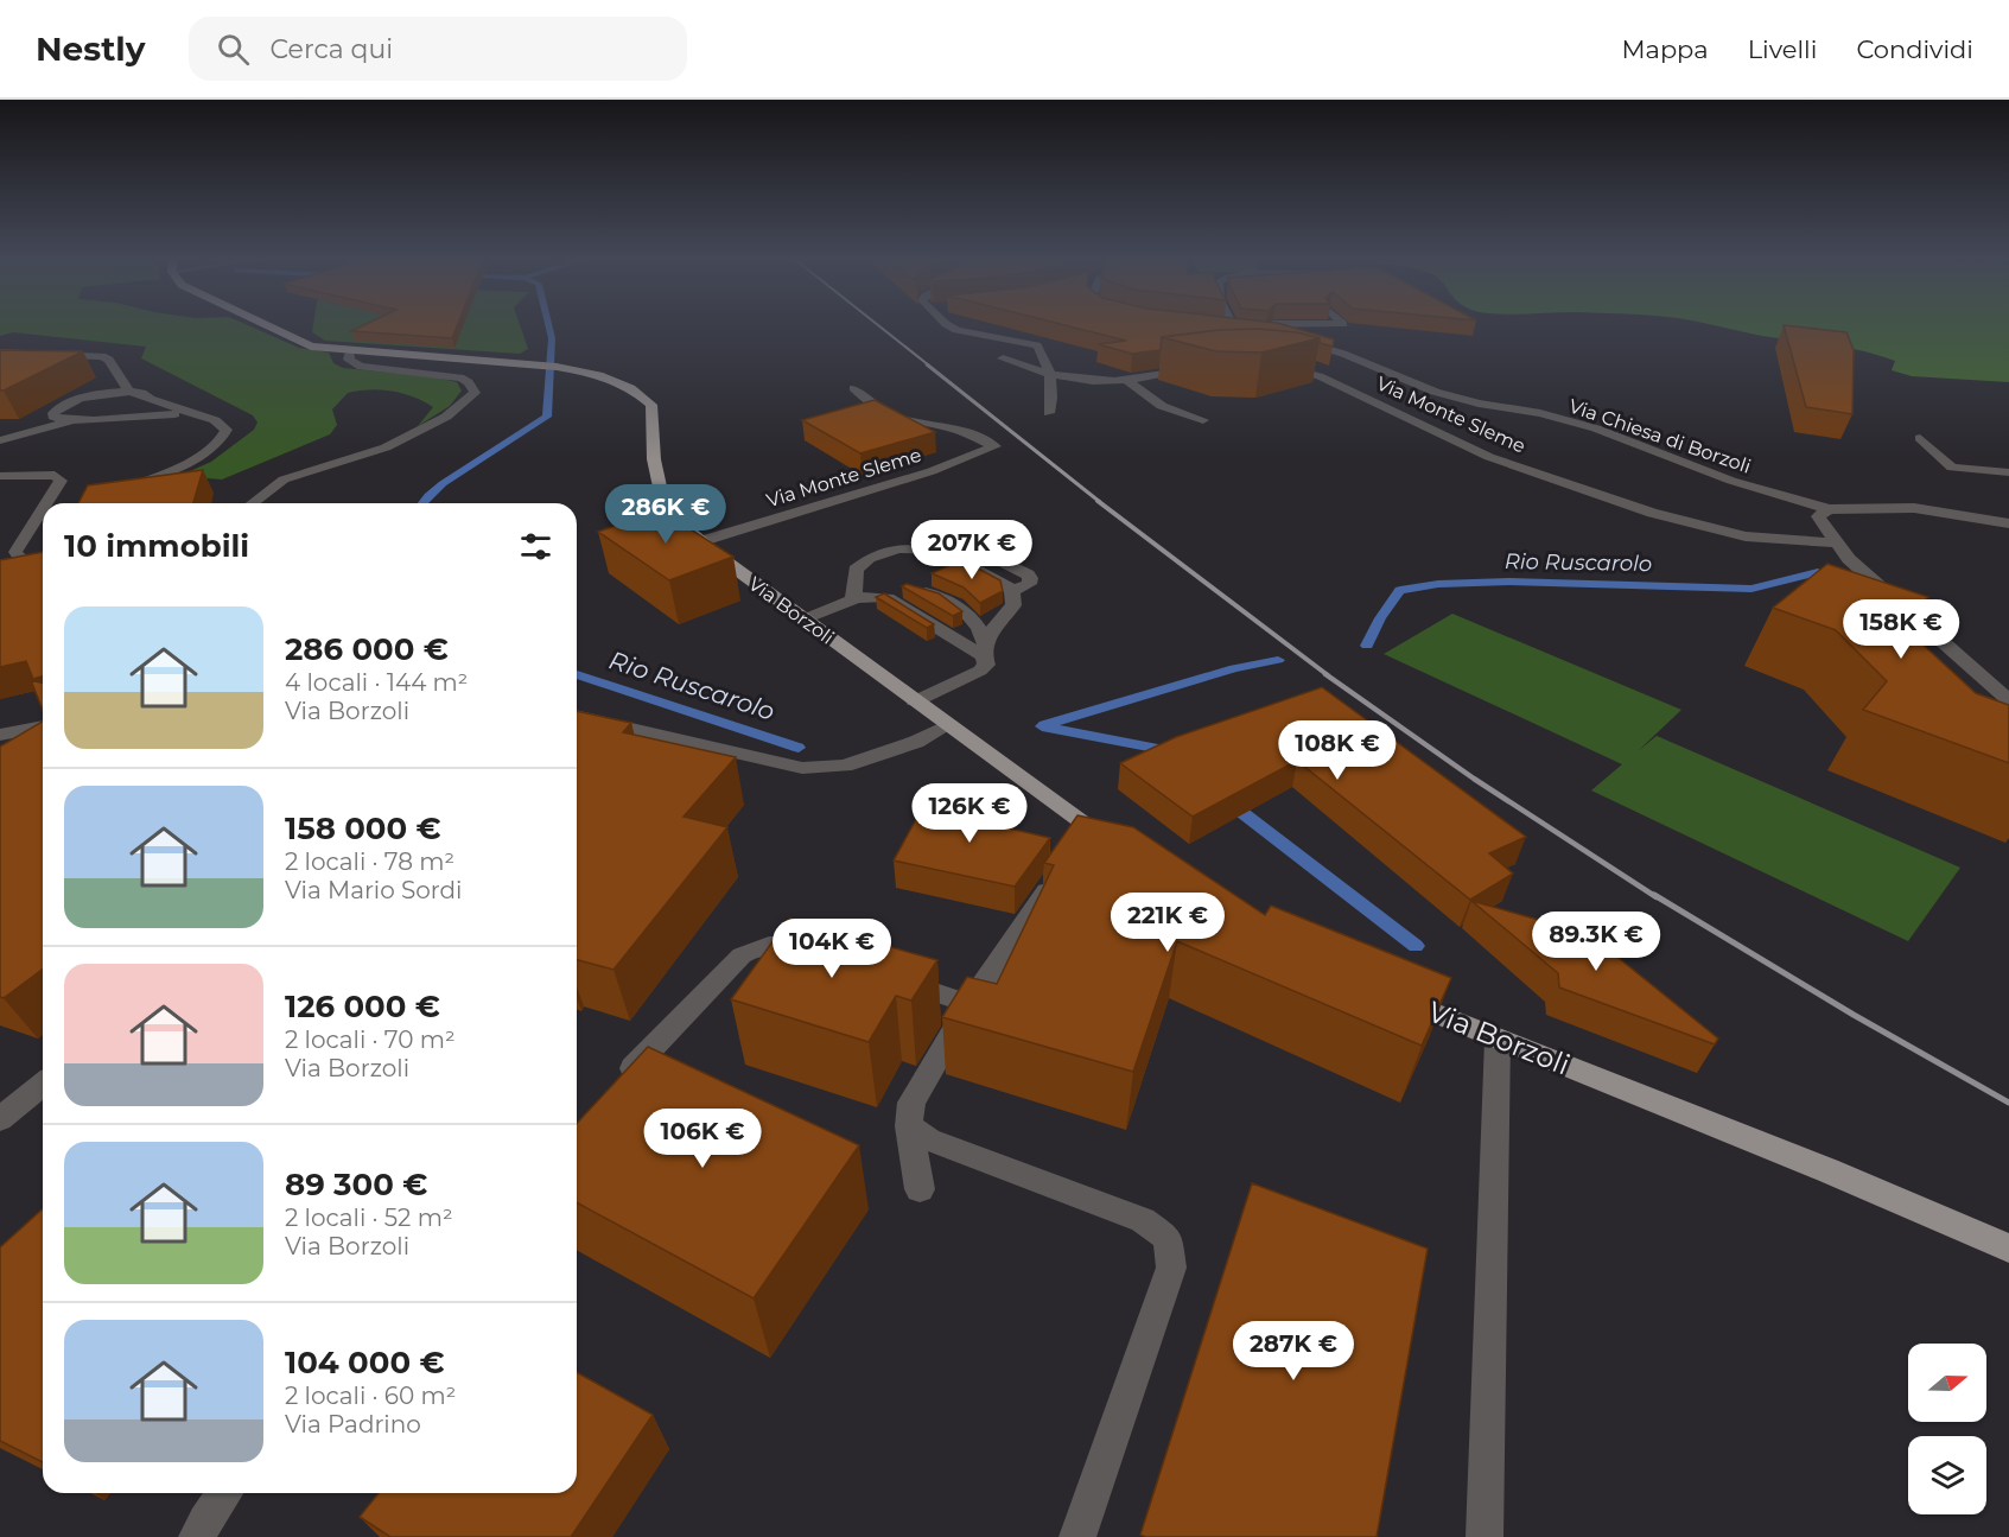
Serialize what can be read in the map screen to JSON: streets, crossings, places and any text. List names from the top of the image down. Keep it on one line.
{"streets":{"main road":["Via Borzoli"],"street":["Via Monte Sleme","Via Chiesa di Borzoli"]},"crossings":[["Via Monte Sleme","Via Borzoli"]],"water":["Rio Ruscarolo"],"north":"right","page":{"header":"Nestly","search":"Cerca qui","nav":["Mappa","Livelli","Condividi"],"price":["286K €","207K €","158K €","108K €","126K €","221K €","89.3K €","104K €","106K €","287K €"],"heading":"10 immobili","list":[{"name":"286 000 €","note":"4 locali · 144 m² · Via Borzoli"},{"name":"158 000 €","note":"2 locali · 78 m² · Via Mario Sordi"},{"name":"126 000 €","note":"2 locali · 70 m² · Via Borzoli"},{"name":"89 300 €","note":"2 locali · 52 m² · Via Borzoli"},{"name":"104 000 €","note":"2 locali · 60 m² · Via Padrino"}]}}
